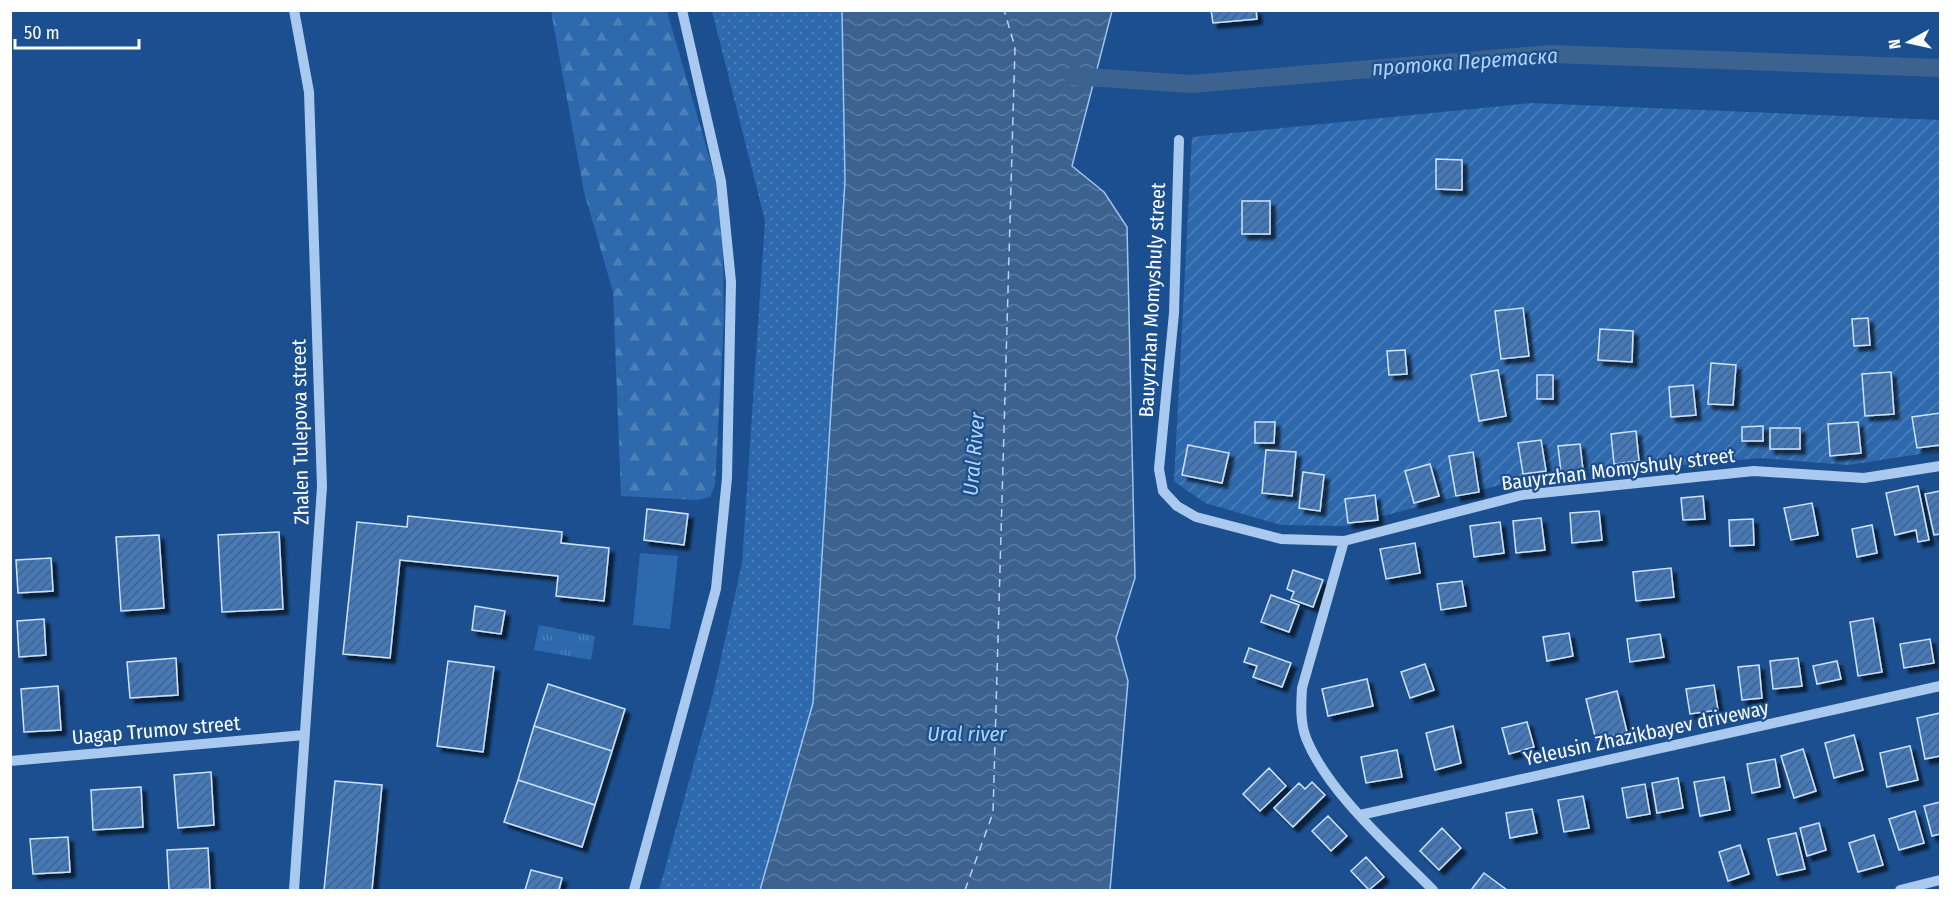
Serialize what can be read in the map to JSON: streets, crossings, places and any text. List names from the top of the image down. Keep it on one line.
{"streets":{"street":["Bauyrzhan Momyshuly street","Zhalen Tulepova street","Uagap Trumov street","Yeleusin Zhazikbayev driveway"]},"crossings":[["Zhalen Tulepova street","Uagap Trumov street"]],"water":["протока Перетаска","Ural River","Ural river"],"scale_bar":"50 m","north":"left"}
